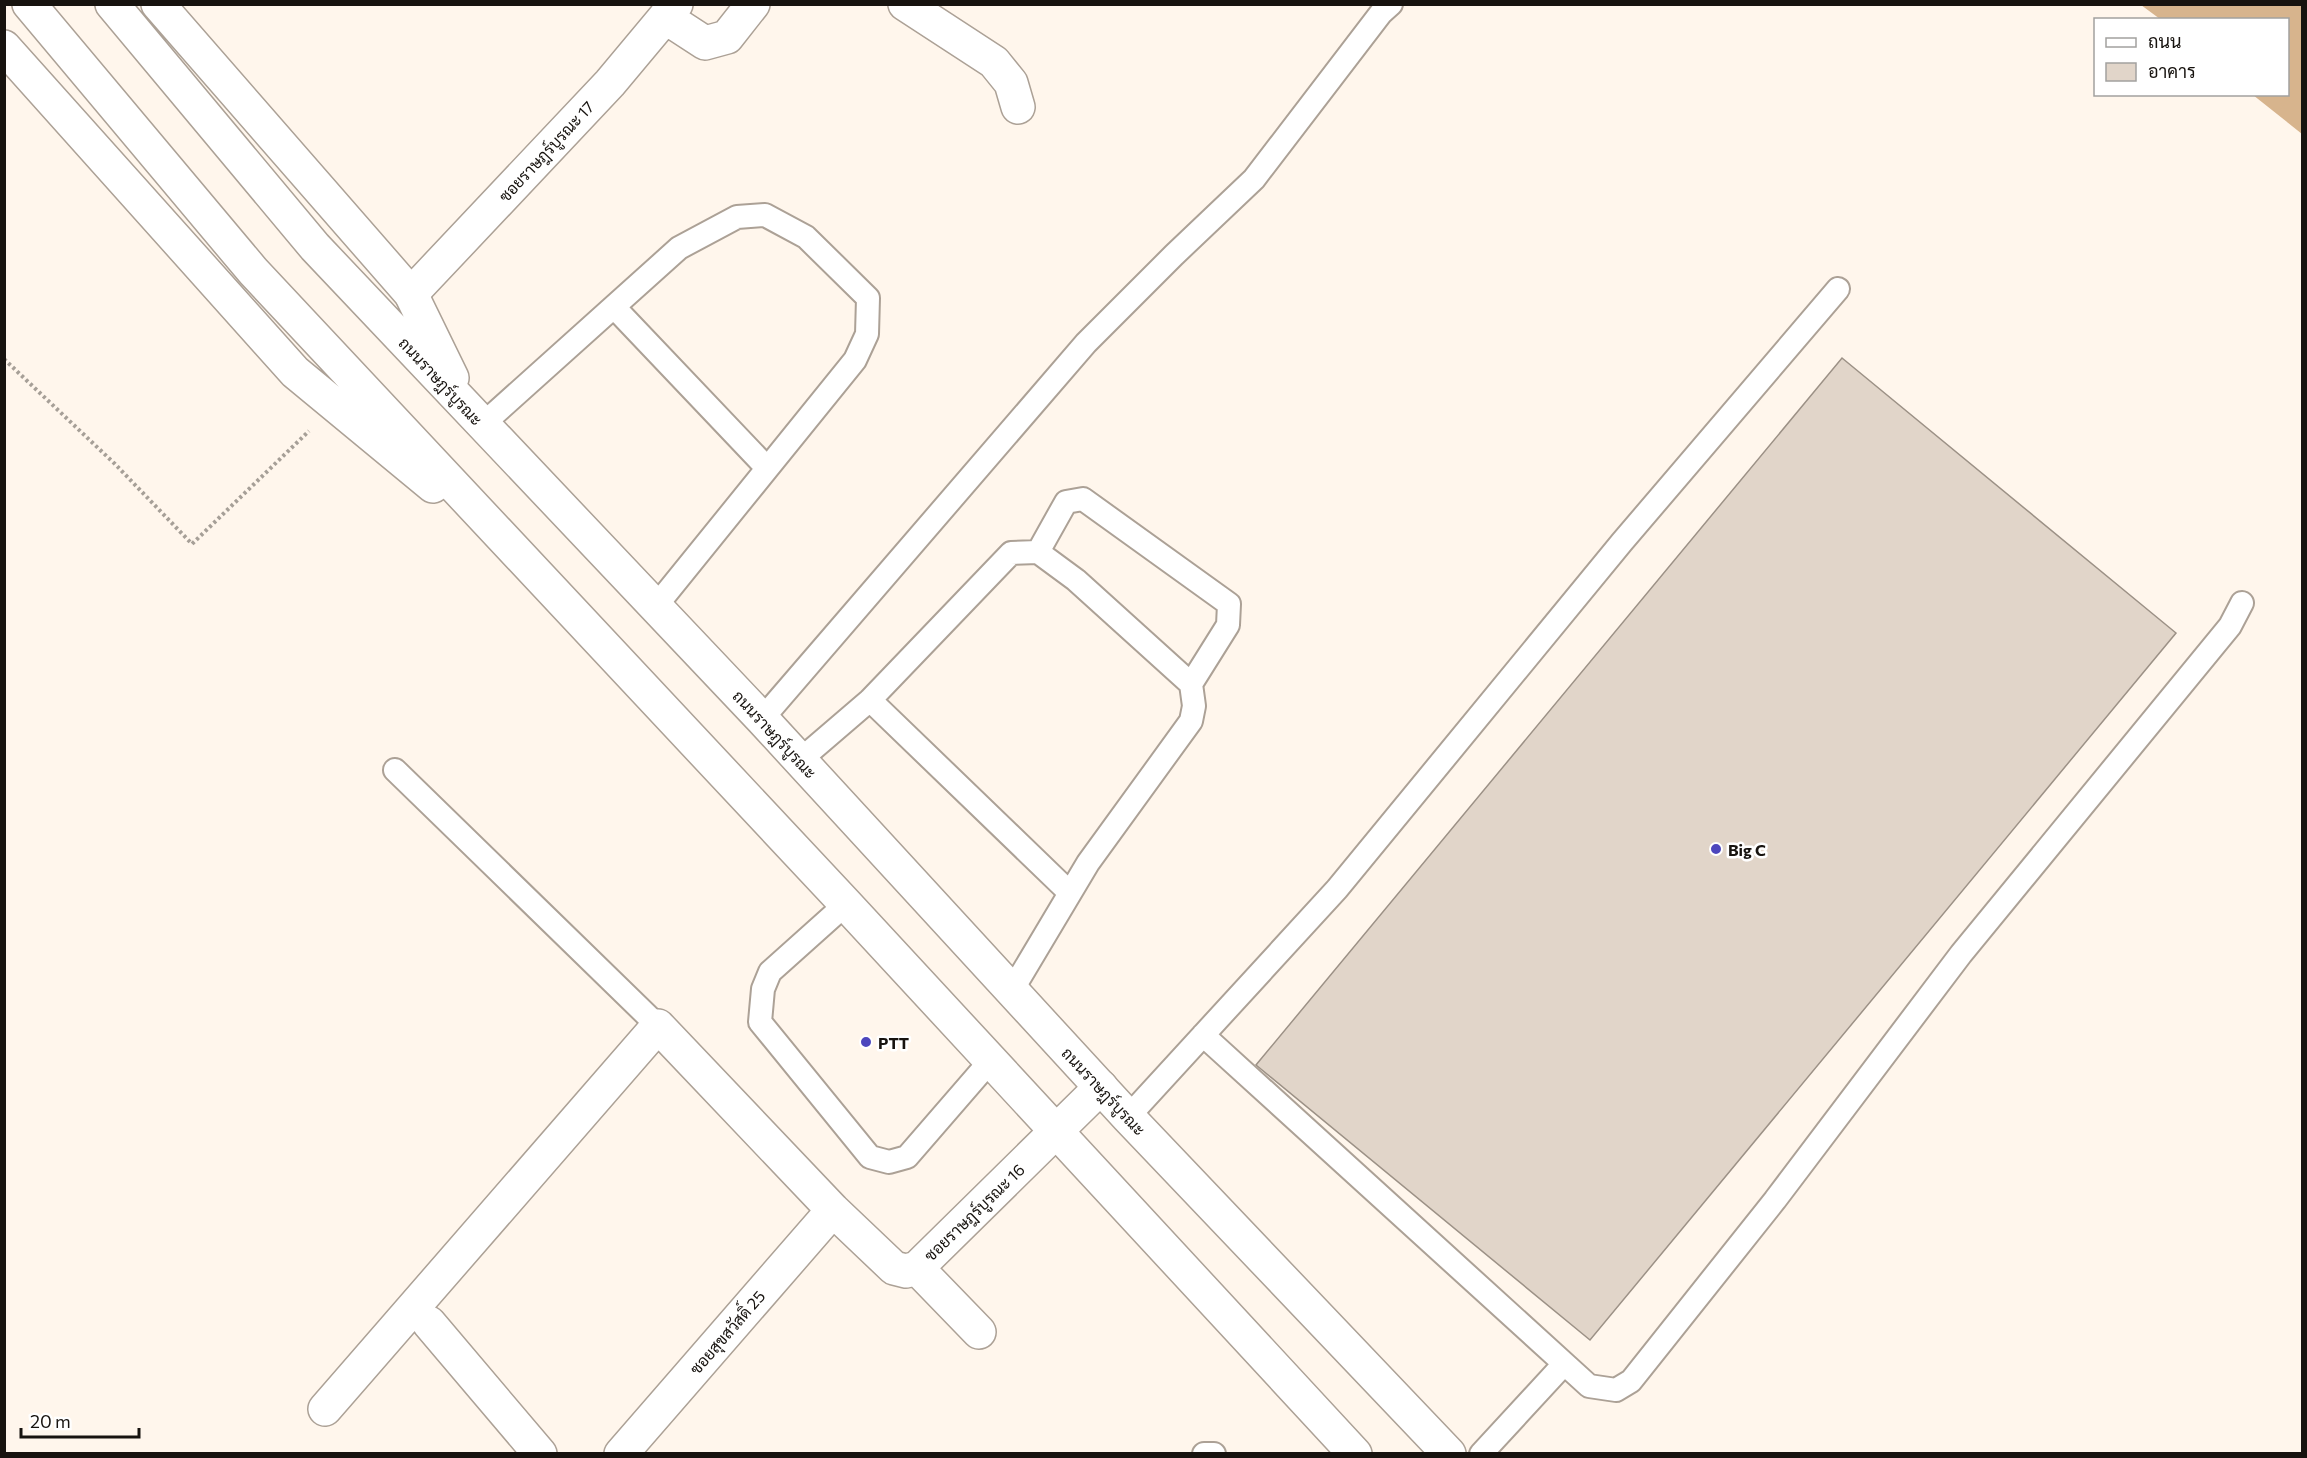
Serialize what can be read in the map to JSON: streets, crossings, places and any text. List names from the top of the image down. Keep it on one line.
{"streets":{"main road":["ซอยราษฎร์บูรณะ 17","ถนนราษฎร์บูรณะ","ซอยราษฎร์บูรณะ 16","ซอยสุขสวัสดิ์ 25"]},"crossings":[["ถนนราษฎร์บูรณะ","ซอยราษฎร์บูรณะ 16"],["ซอยราษฎร์บูรณะ 16","ซอยสุขสวัสดิ์ 25"]],"places":["Big C","PTT"],"legend":["ถนน","อาคาร"],"scale_bar":"20 m"}
